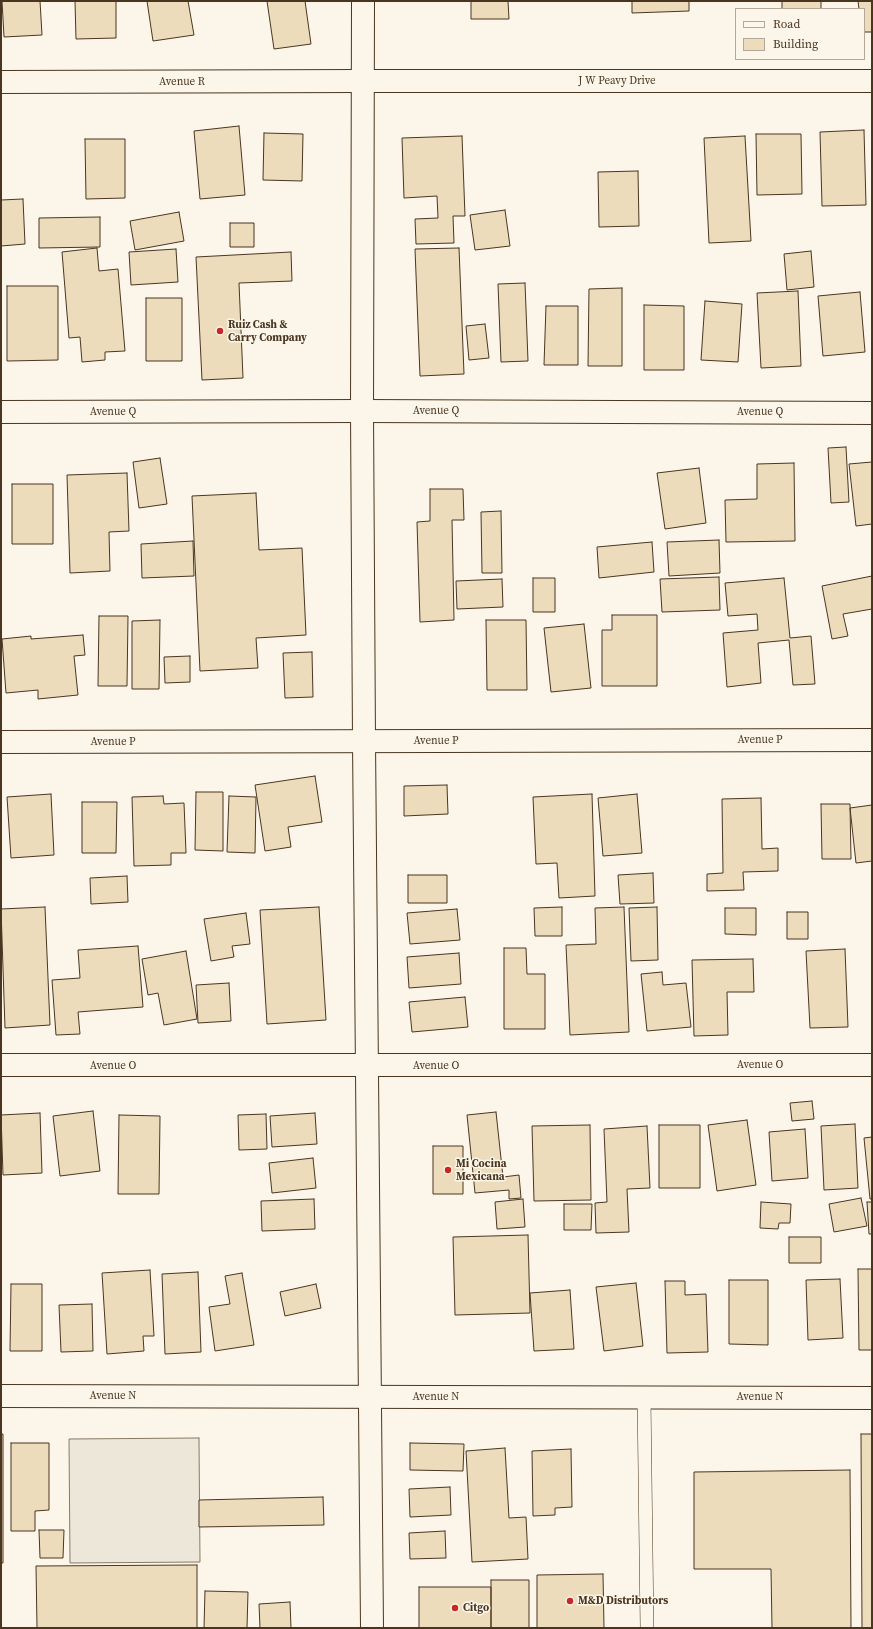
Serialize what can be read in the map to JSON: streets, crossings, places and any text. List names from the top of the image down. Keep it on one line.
{"streets":{"street":["J W Peavy Drive","Avenue R","Avenue Q","Avenue P","Avenue O","Avenue N"]},"crossings":[["J W Peavy Drive","Avenue R"]],"places":["Ruiz Cash & Carry Company","Mi Cocina Mexicana","M&D Distributors","Citgo"],"legend":["Road","Building"]}
